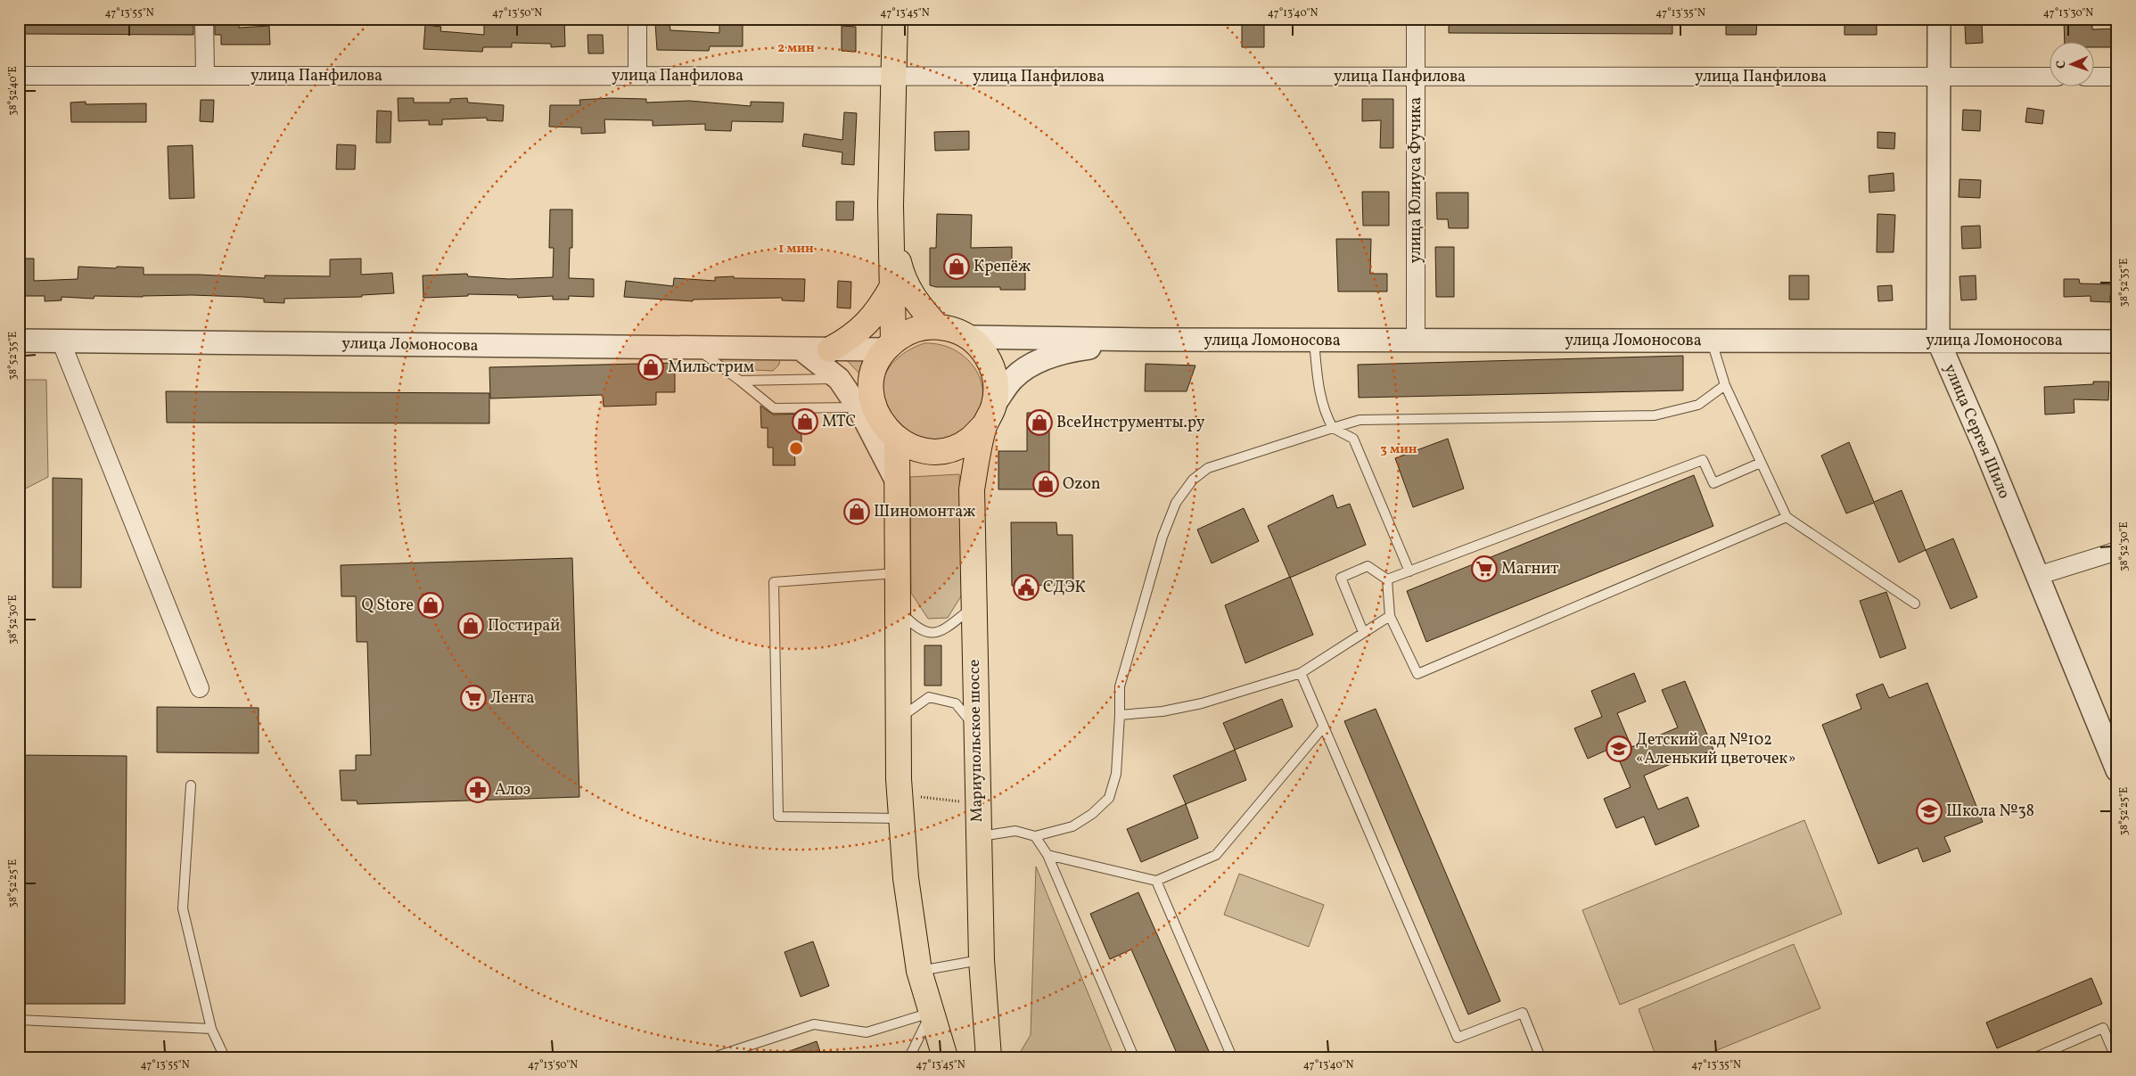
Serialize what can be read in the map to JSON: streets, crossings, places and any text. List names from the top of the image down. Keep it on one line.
{"streets":{"main road":["Мариупольское шоссе"],"street":["улица Панфилова","улица Юлиуса Фучика","улица Ломоносова","улица Сергея Шило"]},"crossings":[["улица Панфилова","улица Юлиуса Фучика"],["улица Панфилова","улица Сергея Шило"],["улица Юлиуса Фучика","улица Ломоносова"],["улица Ломоносова","улица Сергея Шило"],["улица Ломоносова","Мариупольское шоссе"]],"places":{"shop":["Крепёж","Мильстрим","МТС","ВсеИнструменты.ру","Ozon","Шиномонтаж","Q Store","Постирай"],"supermarket":["Магнит","Лента"],"public building":["СДЭК"],"school or university":["Детский сад №102 «Аленький цветочек»","Школа №38"],"pharmacy":["Алоэ"]},"north":"left","coordinates":["47°13'55\"N","47°13'50\"N","47°13'45\"N","47°13'40\"N","47°13'35\"N","47°13'30\"N","38°52'40\"E","38°52'35\"E","38°52'30\"E","38°52'25\"E"],"rings":["2 мин","1 мин","3 мин"]}
